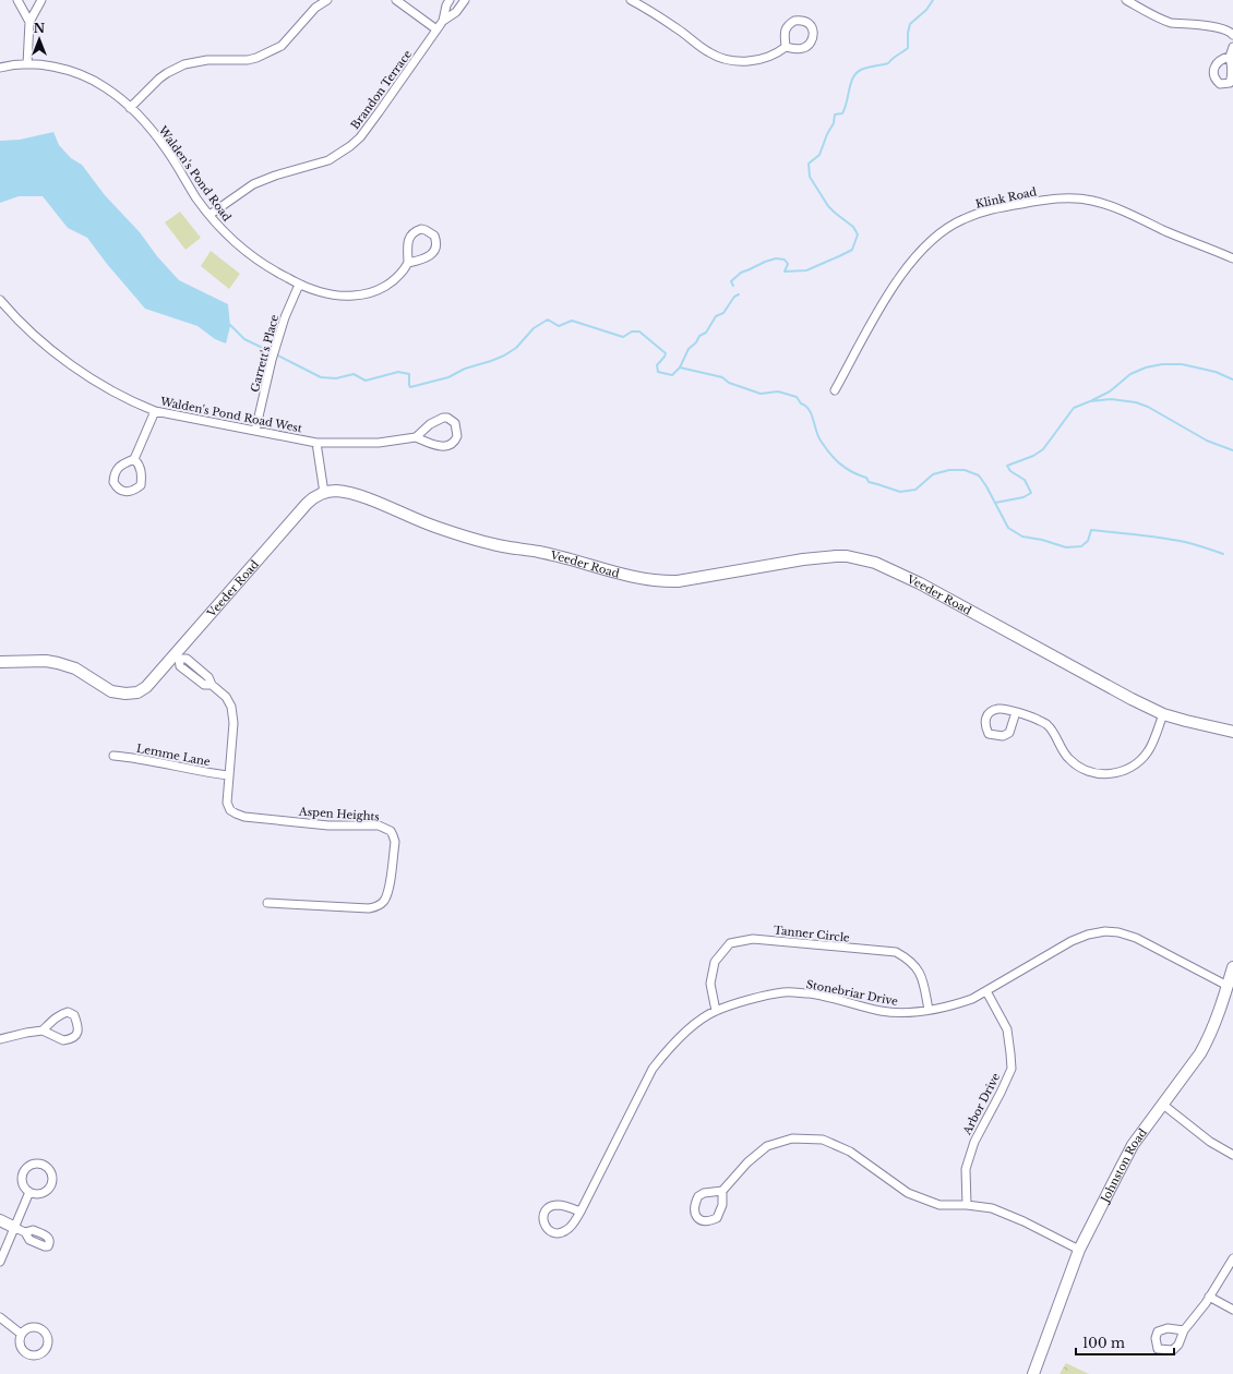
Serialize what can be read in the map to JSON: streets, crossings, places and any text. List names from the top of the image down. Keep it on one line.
{"streets":{"street":["Brandon Terrace","Walden's Pond Road","Klink Road","Garrett's Place","Walden's Pond Road West","Veeder Road","Lemme Lane","Aspen Heights","Tanner Circle","Stonebriar Drive","Arbor Drive","Johnston Road"]},"crossings":[["Brandon Terrace","Walden's Pond Road"],["Walden's Pond Road","Garrett's Place"],["Garrett's Place","Walden's Pond Road West"],["Veeder Road","Aspen Heights"],["Lemme Lane","Aspen Heights"],["Tanner Circle","Stonebriar Drive"],["Stonebriar Drive","Arbor Drive"],["Stonebriar Drive","Johnston Road"]],"scale_bar":"100 m","north":"top"}
